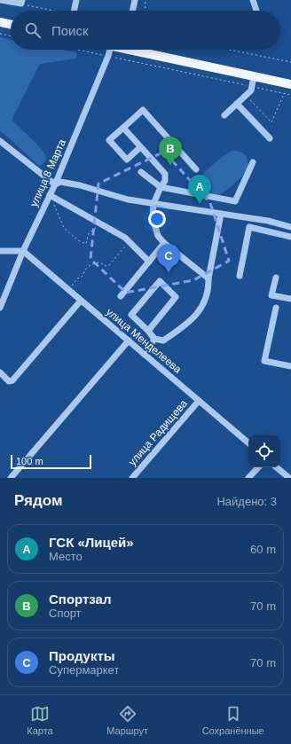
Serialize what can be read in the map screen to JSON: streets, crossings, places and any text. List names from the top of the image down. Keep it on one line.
{"streets":{"street":["улица 8 Марта","улица Менделеева","улица Радищева"]},"crossings":[["улица 8 Марта","улица Менделеева"],["улица Менделеева","улица Радищева"]],"scale_bar":"100 m","page":{"search":"Поиск","pins":["B","A","C"],"scale":"100 m","heading":["Рядом","Найдено: 3"],"list":[{"mark":"A","name":"ГСК «Лицей»","note":"Место","value":"60 m"},{"mark":"B","name":"Спортзал","note":"Спорт","value":"70 m"},{"mark":"C","name":"Продукты","note":"Супермаркет","value":"70 m"}],"nav":["Карта","Маршрут","Сохранённые"]}}
